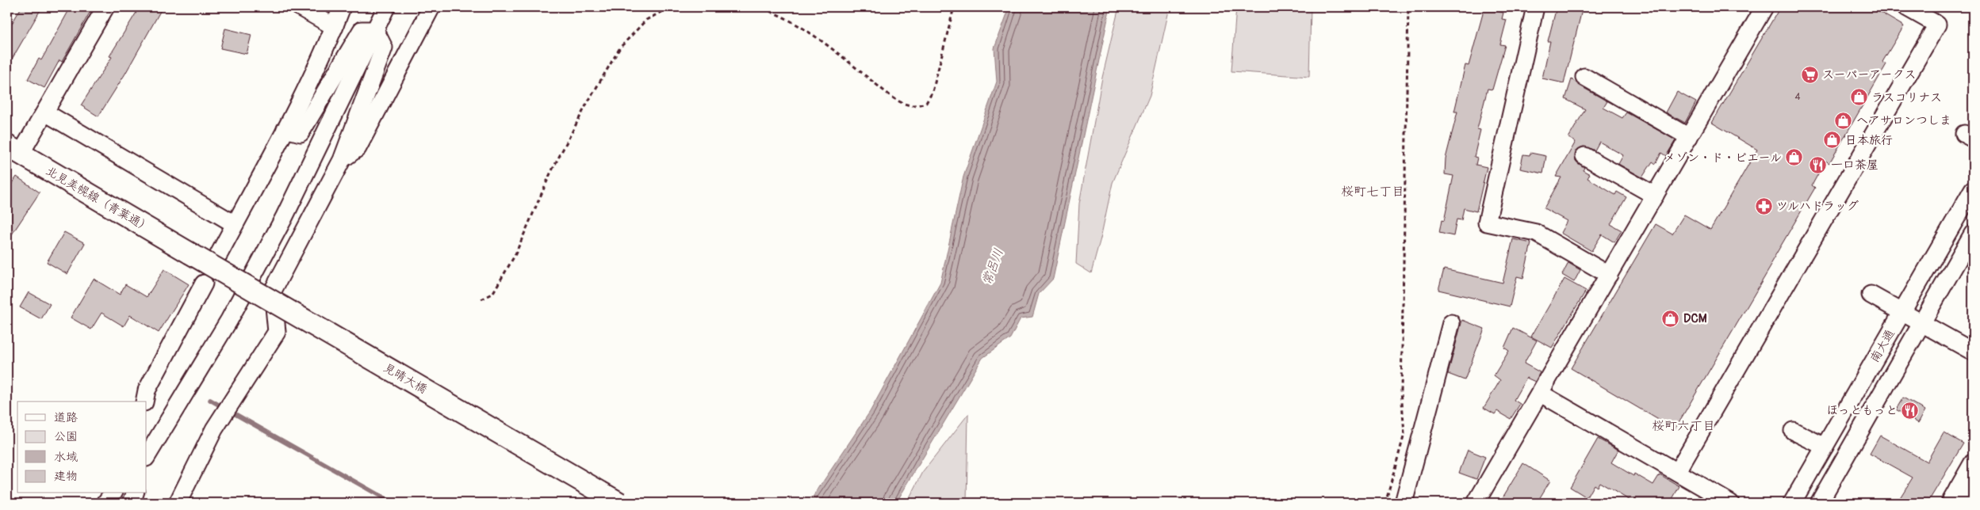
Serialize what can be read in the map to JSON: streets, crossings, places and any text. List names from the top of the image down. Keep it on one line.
{"streets":{"main road":["北見美幌線（青葉通）","見晴大橋"],"street":["南大通"]},"crossings":[["北見美幌線（青葉通）","見晴大橋"]],"districts":["桜町七丁目","桜町六丁目"],"water":["常呂川"],"places":{"supermarket":["スーパーアークス"],"shop":["ラスコリナス","ヘアサロンつしま","日本旅行","メゾン・ド・ピエール","DCM"],"restaurant":["一口茶屋","ほっともっと"],"pharmacy":["ツルハドラッグ"]},"house_numbers":["4"],"legend":["道路","公園","水域","建物"]}
